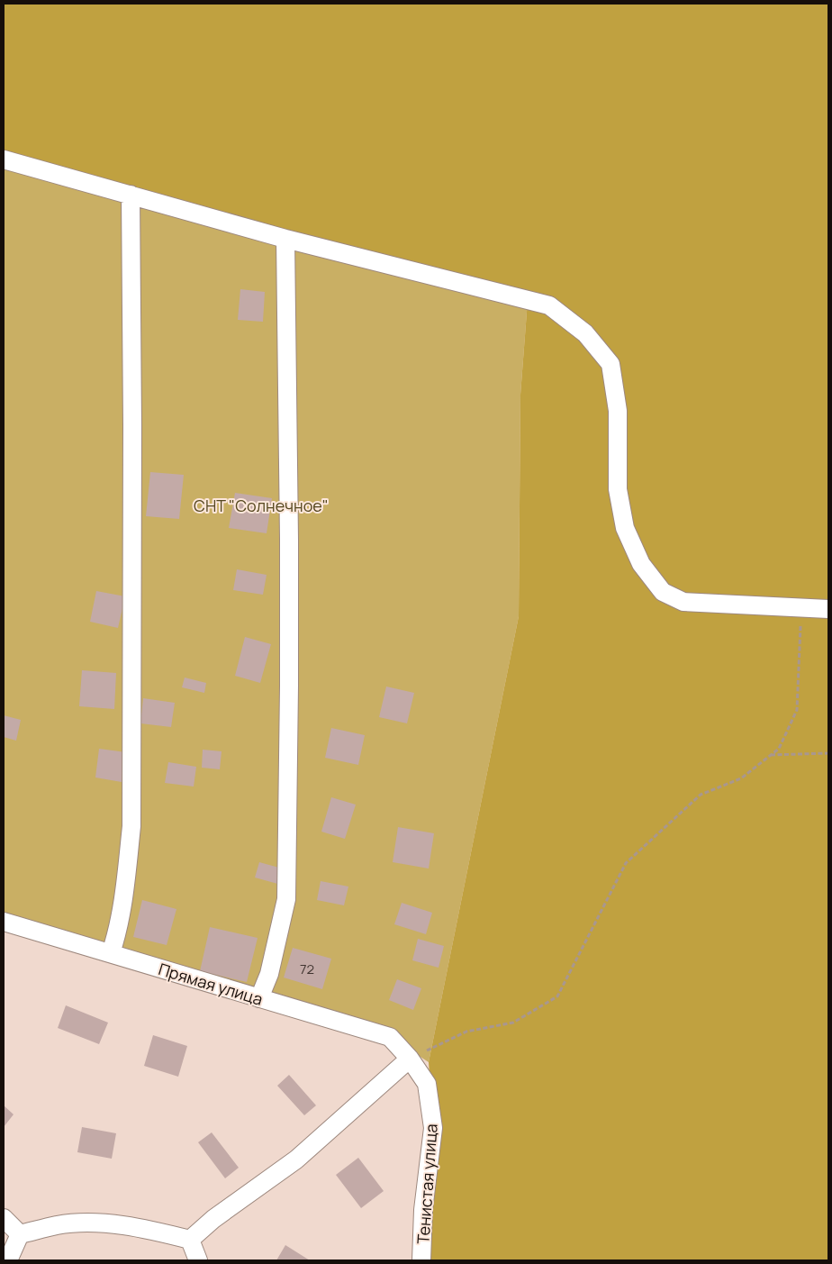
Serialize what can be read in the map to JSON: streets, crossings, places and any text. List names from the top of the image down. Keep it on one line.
{"streets":{"street":["Прямая улица","Тенистая улица"]},"crossings":[["Прямая улица","Тенистая улица"]],"parks":["СНТ \"Солнечное\""],"house_numbers":["72"]}
